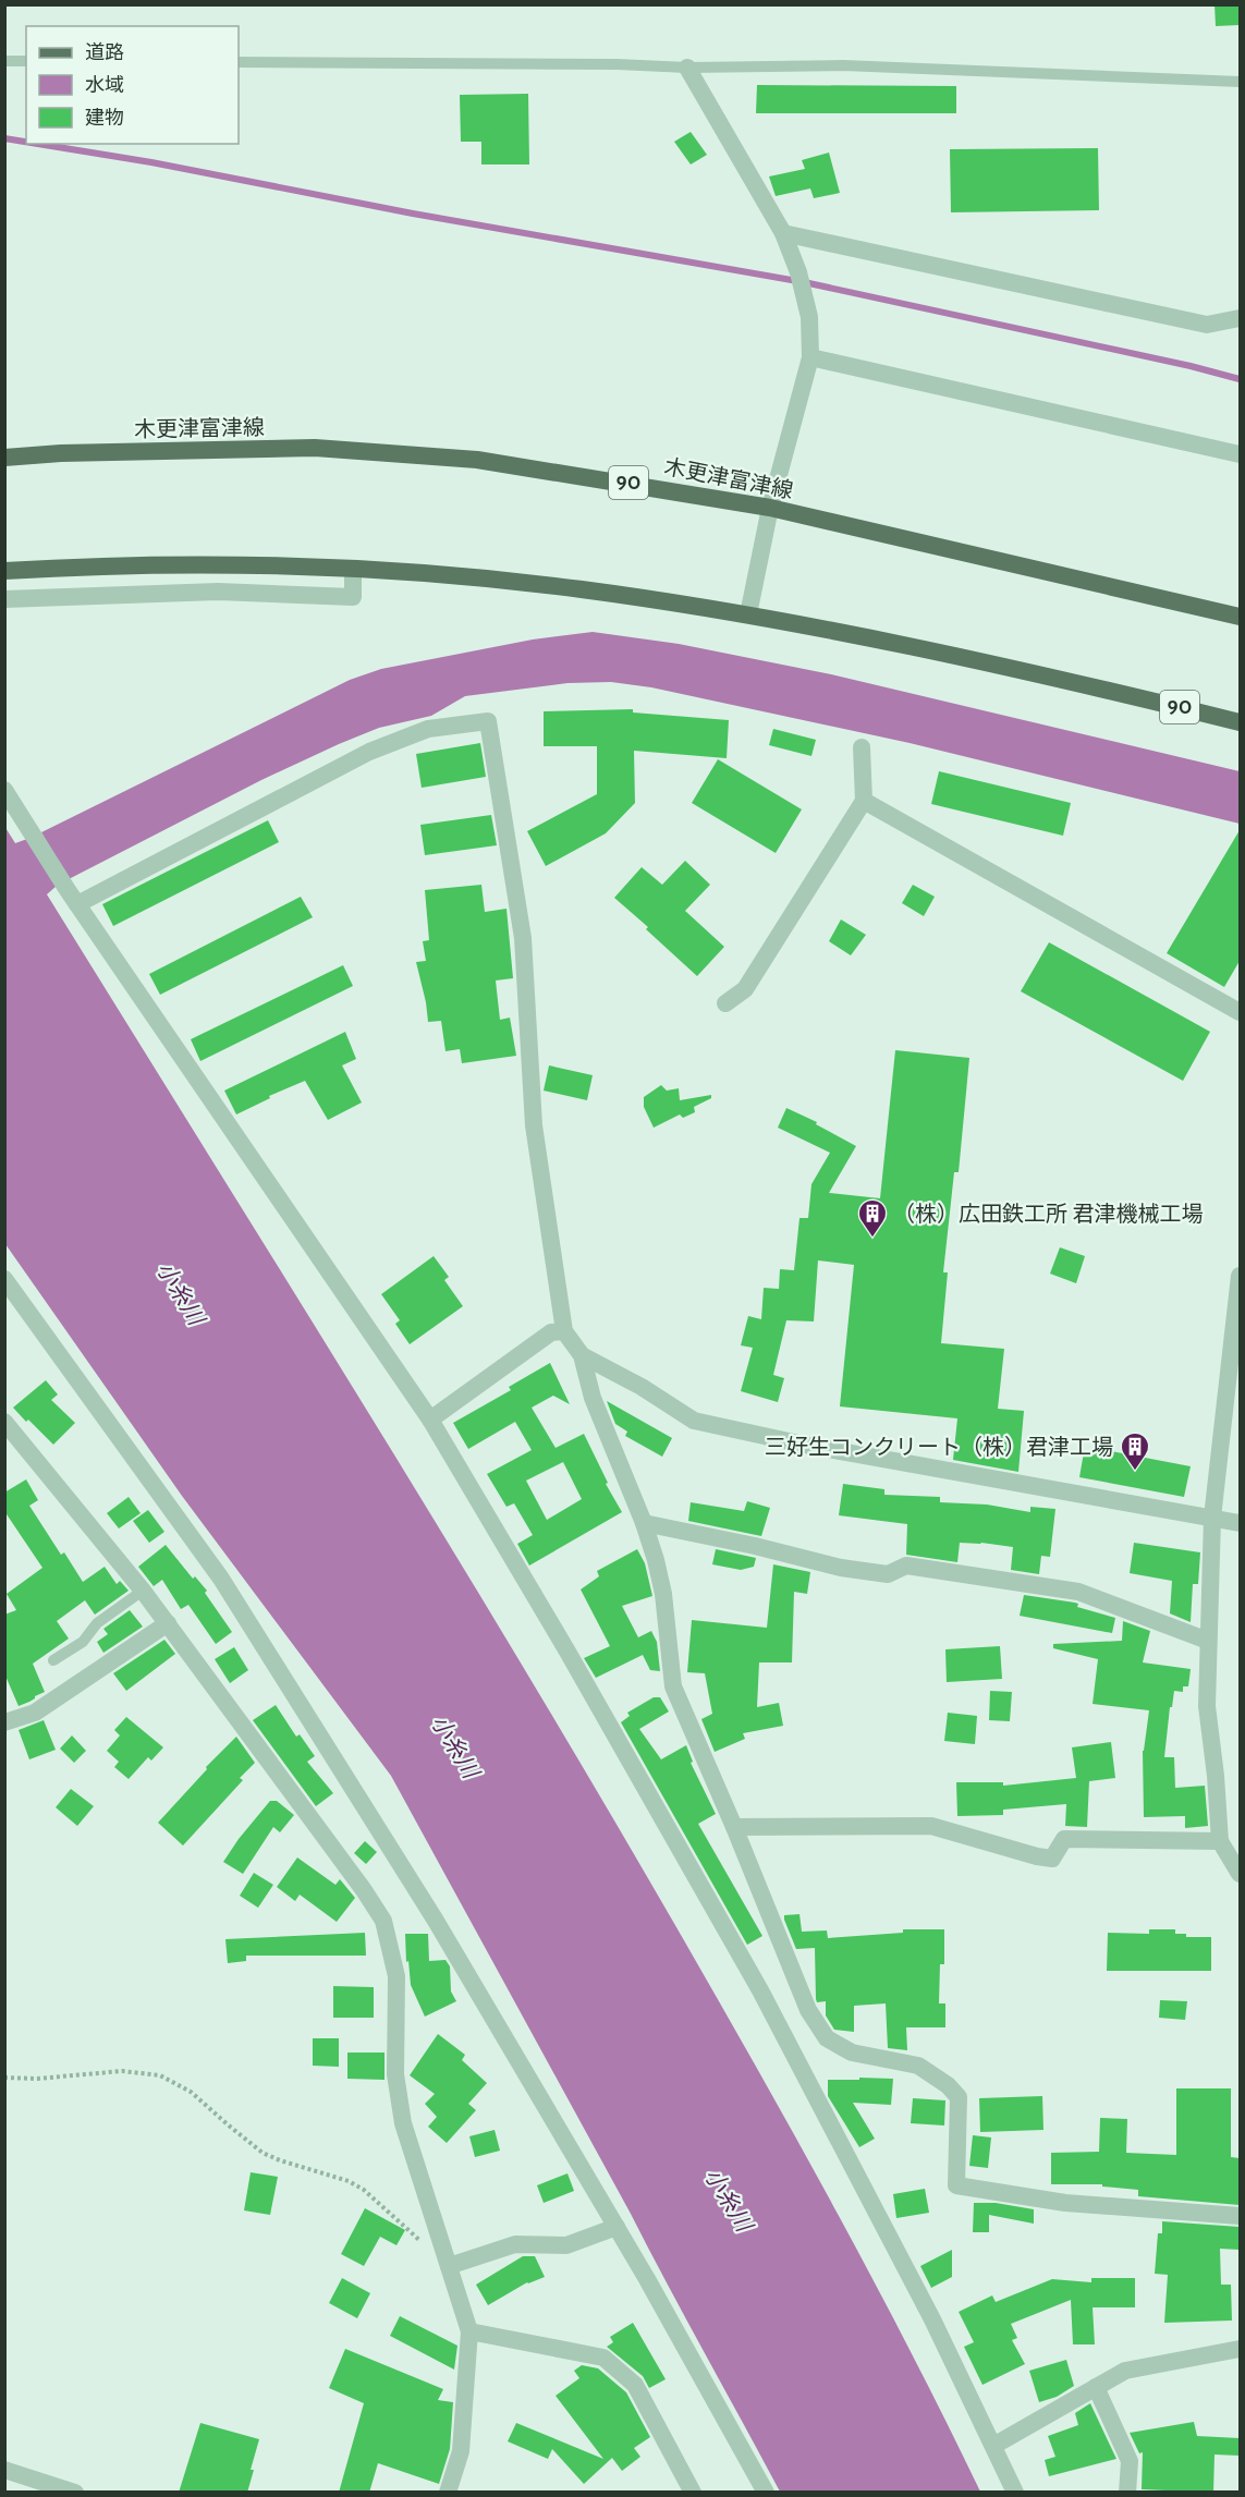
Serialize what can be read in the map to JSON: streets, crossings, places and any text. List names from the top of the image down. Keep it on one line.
{"streets":{"main road":["木更津富津線","90"]},"water":["小糸川"],"places":{"building":["（株）広田鉄工所 君津機械工場","三好生コンクリート（株）君津工場"]},"legend":["道路","水域","建物"]}
